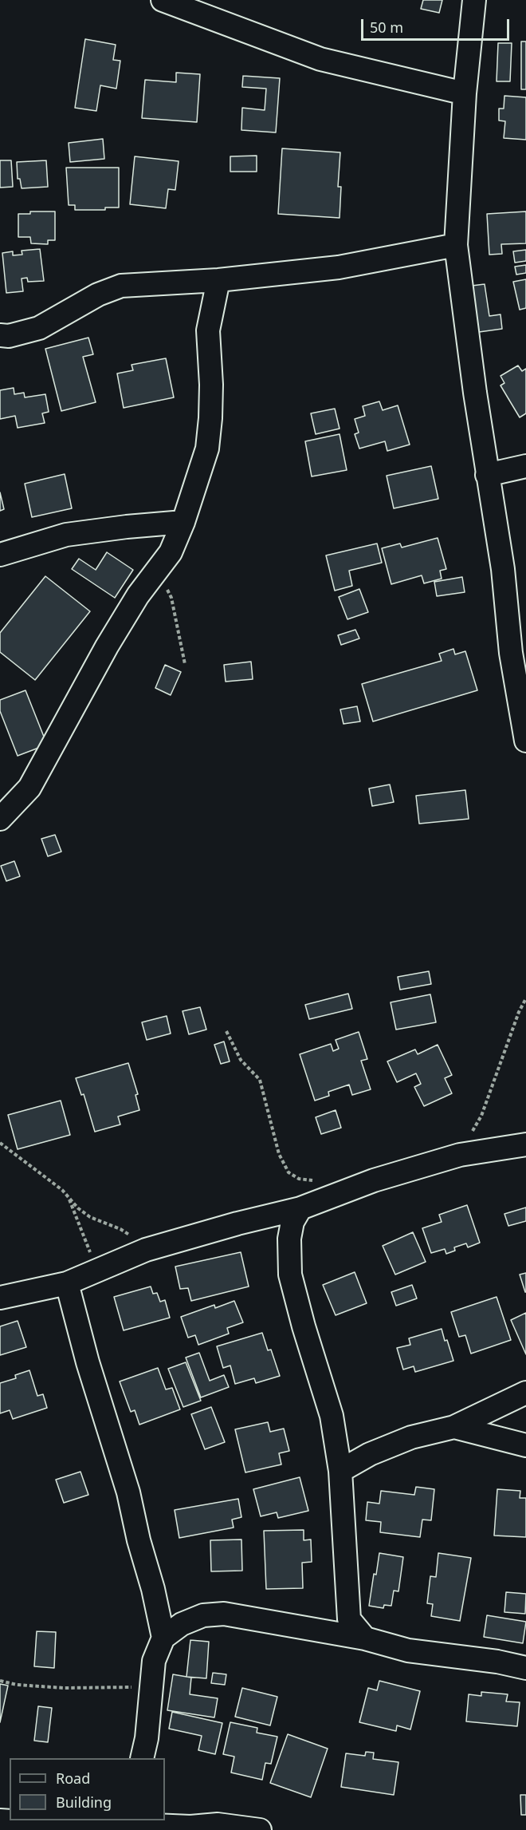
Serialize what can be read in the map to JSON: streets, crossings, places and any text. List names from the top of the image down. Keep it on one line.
{"legend":["Road","Building"],"scale_bar":"50 m"}
